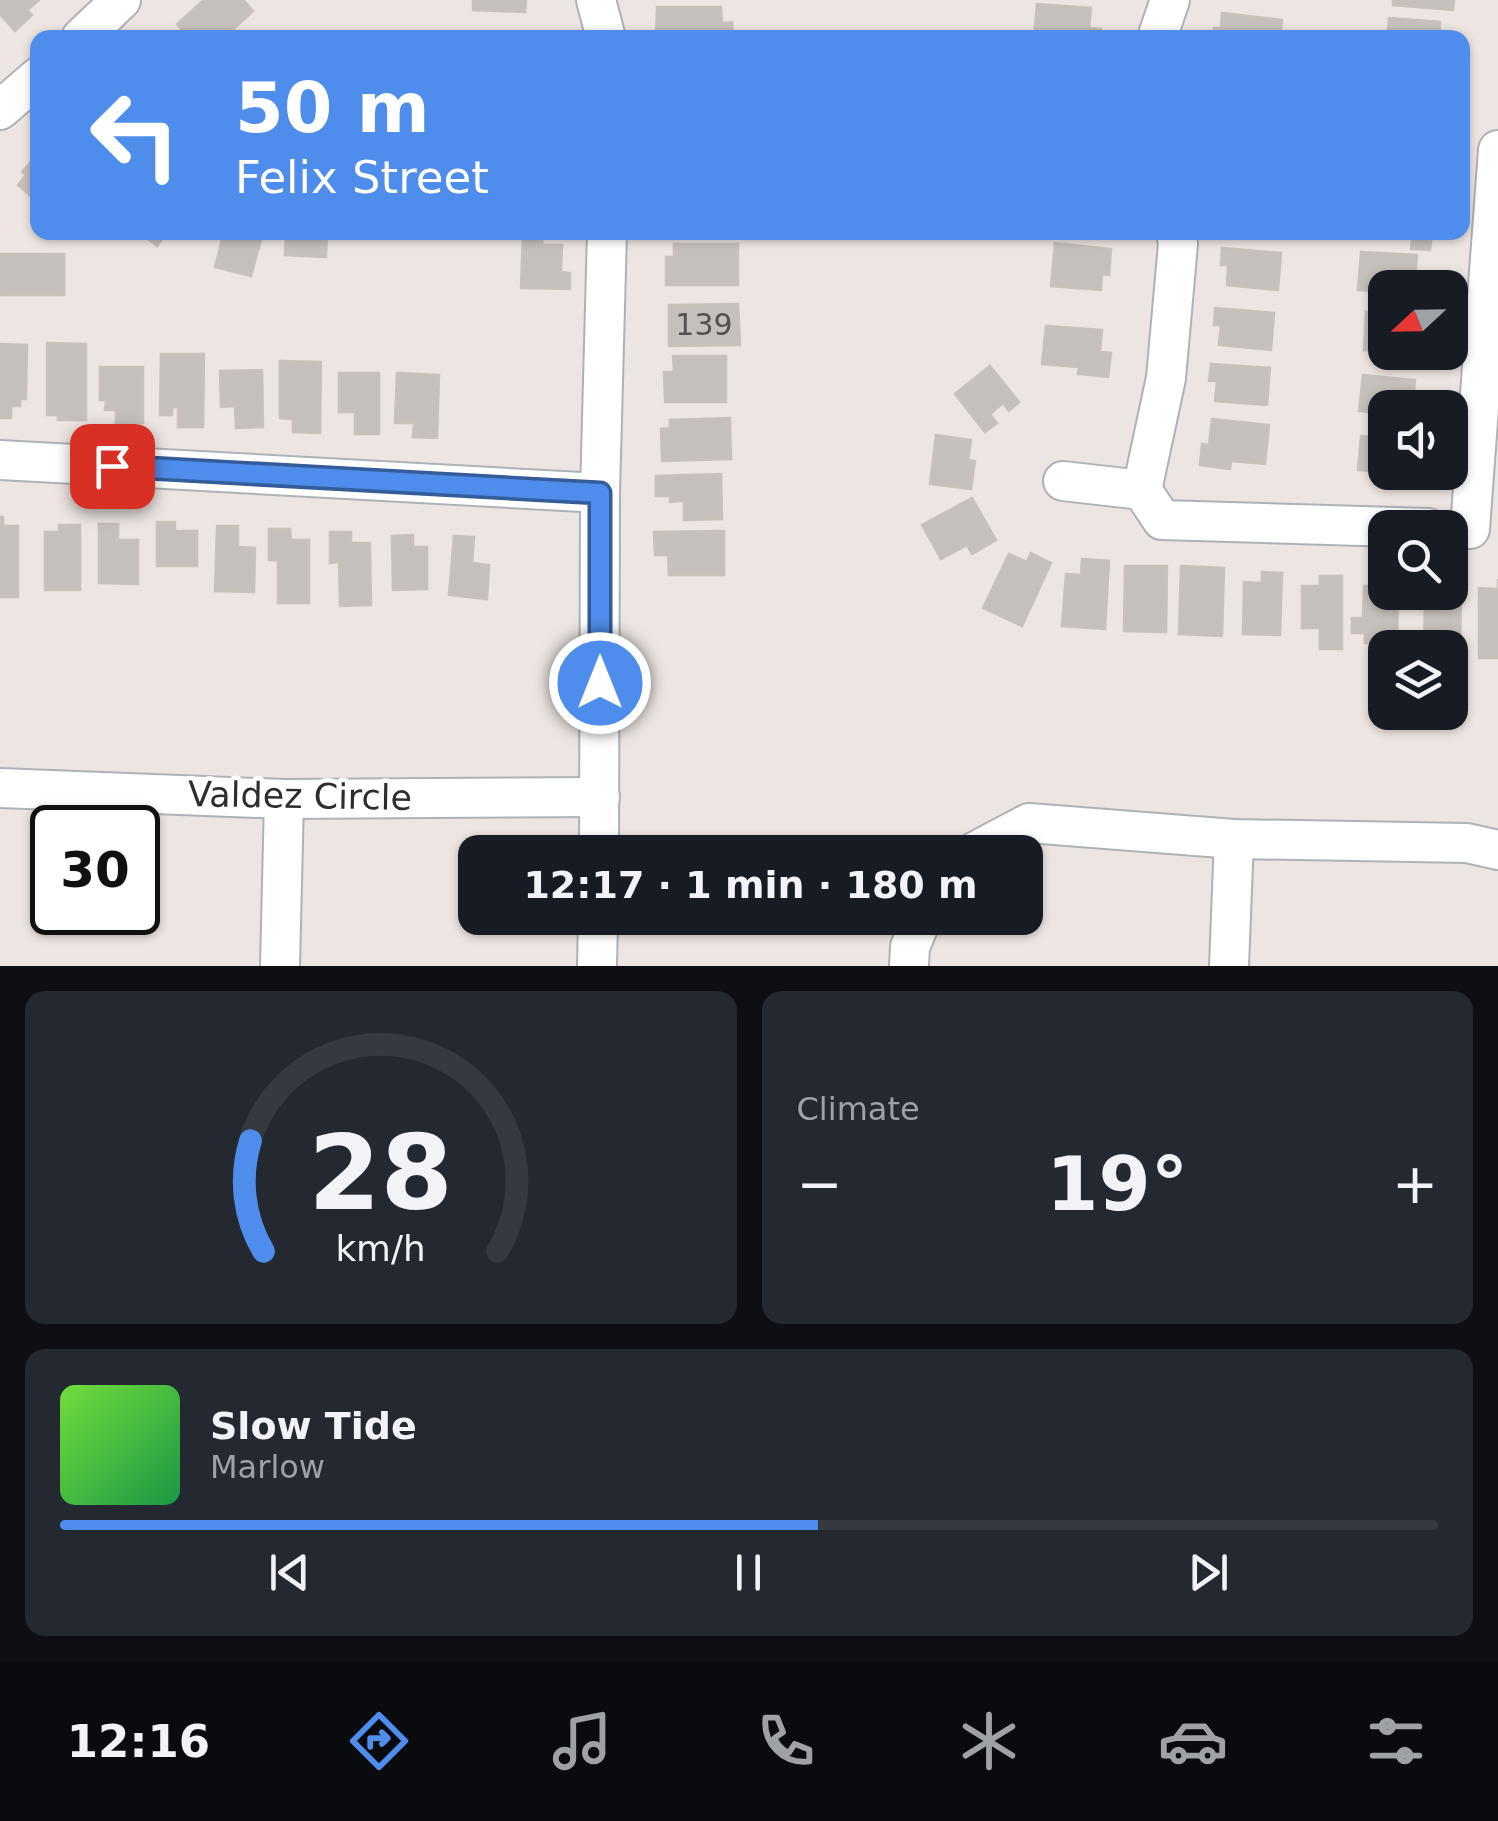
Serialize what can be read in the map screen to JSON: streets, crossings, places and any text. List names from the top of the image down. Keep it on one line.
{"streets":{"street":["Valdez Circle"]},"house_numbers":["139"],"north":"left","page":{"turn":["50 m","Felix Street"],"limit":"30","trip":"12:17 · 1 min · 180 m","tile":"Climate","heat":["−","19°","+"],"song":["Slow Tide","Marlow"],"tabs":"12:16","gauge":["28","km/h"]}}
